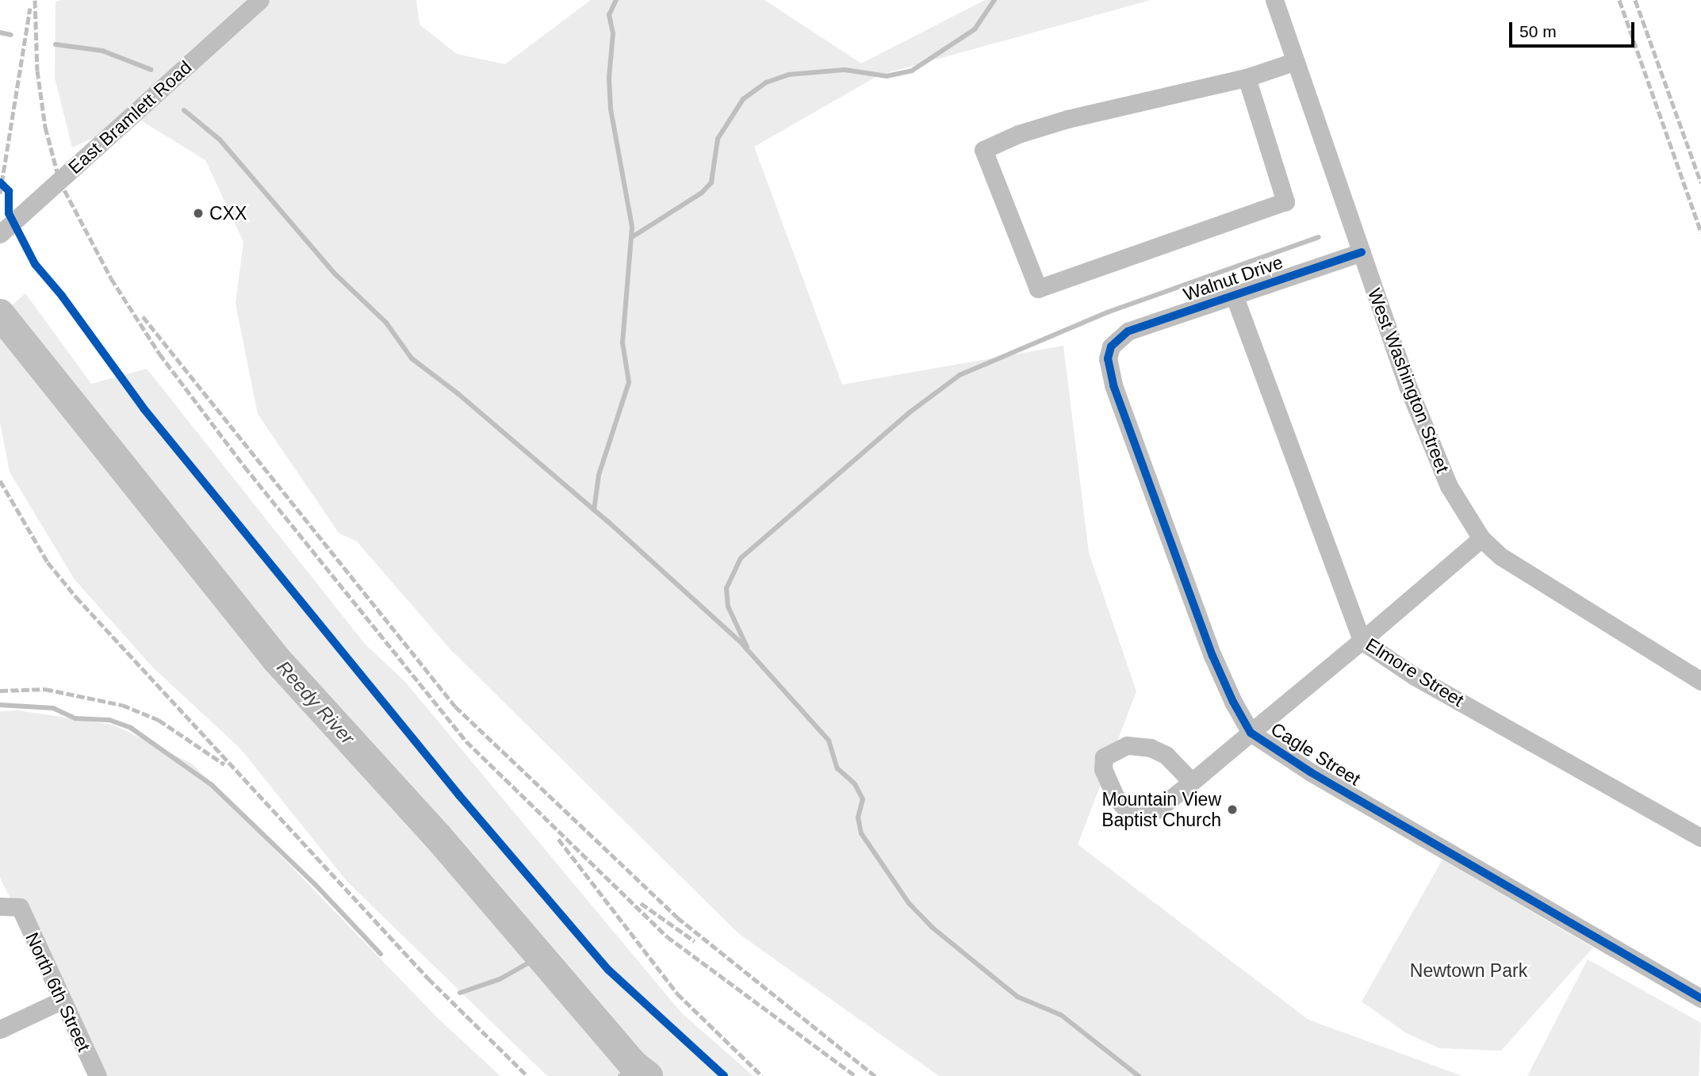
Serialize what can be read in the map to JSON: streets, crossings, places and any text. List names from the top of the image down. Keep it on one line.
{"streets":{"street":["East Bramlett Road","Walnut Drive","West Washington Street","Elmore Street","Cagle Street","North 6th Street"]},"crossings":[["Walnut Drive","West Washington Street"],["Walnut Drive","Elmore Street"],["Walnut Drive","Cagle Street"]],"water":["Reedy River"],"parks":["Newtown Park"],"places":["CXX","Mountain View Baptist Church"],"scale_bar":"50 m"}
